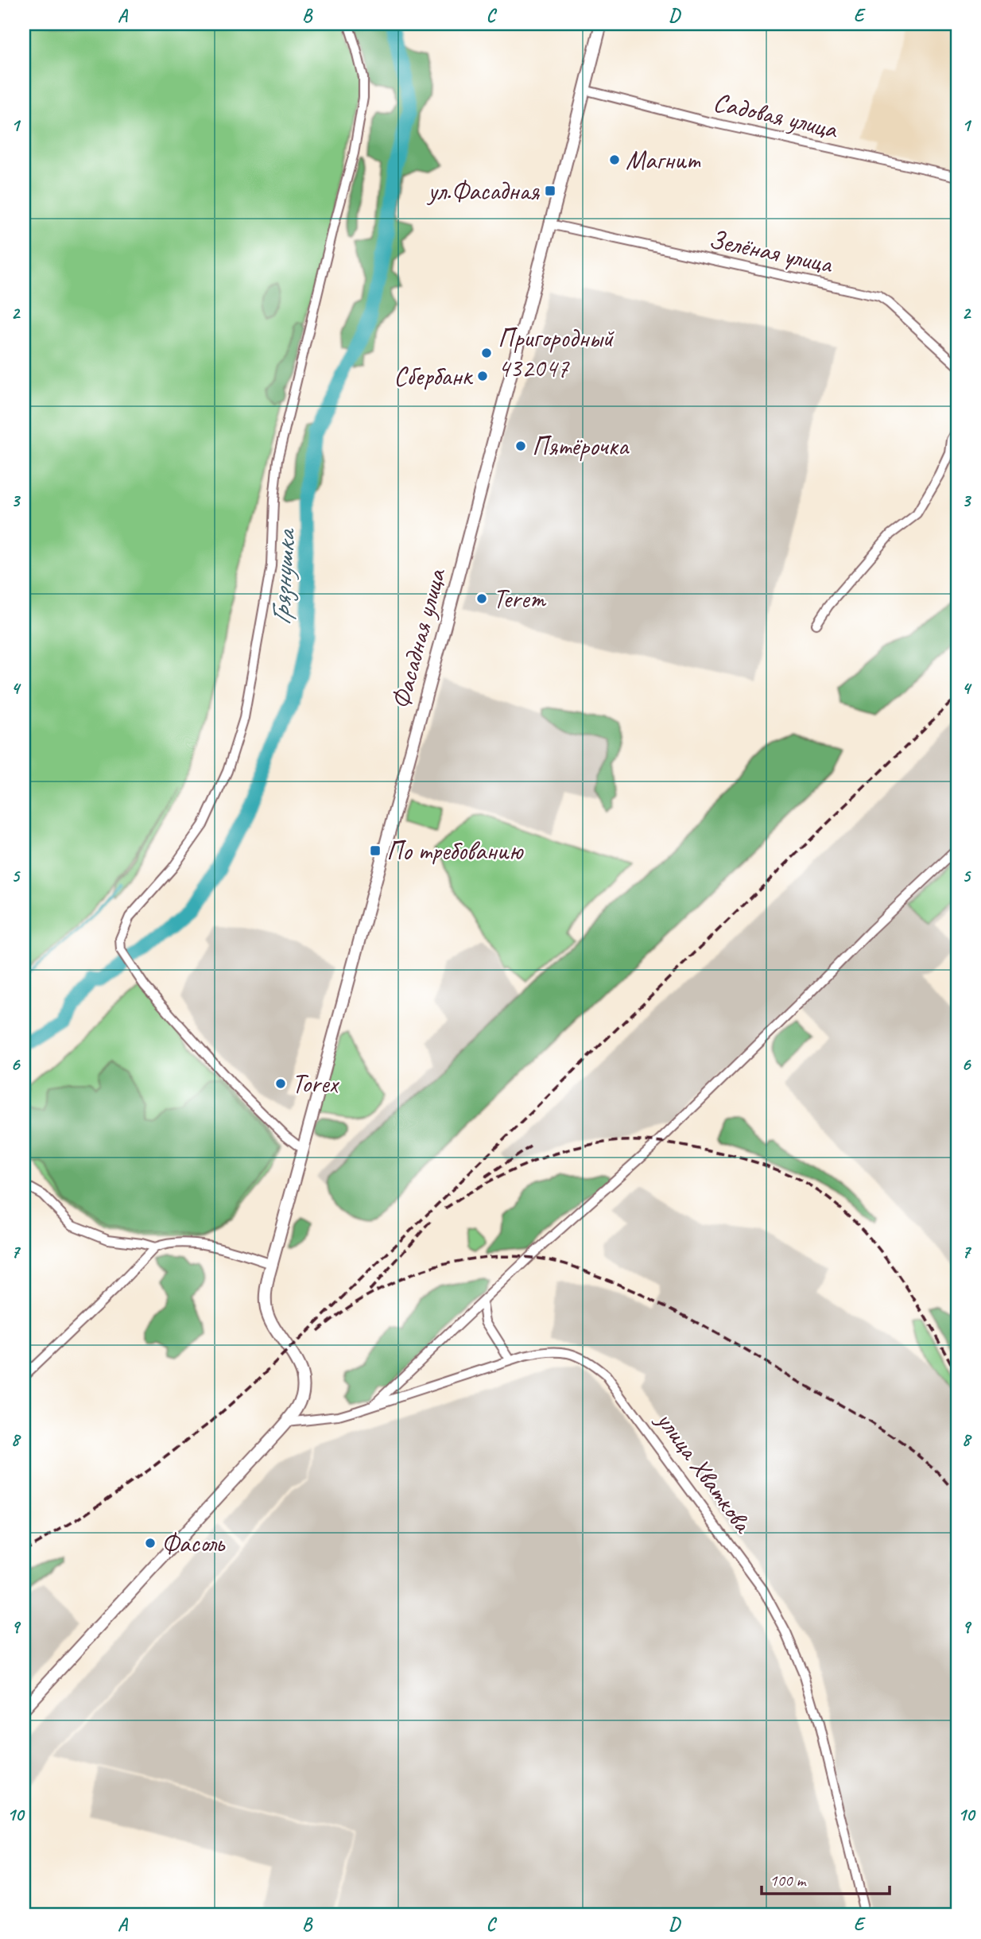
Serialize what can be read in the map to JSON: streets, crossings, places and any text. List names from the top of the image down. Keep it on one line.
{"streets":{"main road":["Фасадная улица"],"street":["Садовая улица","Зелёная улица","улица Хваткова"]},"crossings":[["Садовая улица","Фасадная улица"],["Зелёная улица","Фасадная улица"],["Фасадная улица","улица Хваткова"]],"water":["Грязнушка"],"places":{"other":["Магнит","Пригородный 432047","Сбербанк","Пятёрочка","Terem","Torex","Фасоль"],"transit":["ул.Фасадная","По требованию"]},"scale_bar":"100 m","grid":{"columns":["A","B","C","D","E"],"rows":["1","2","3","4","5","6","7","8","9","10"]}}
